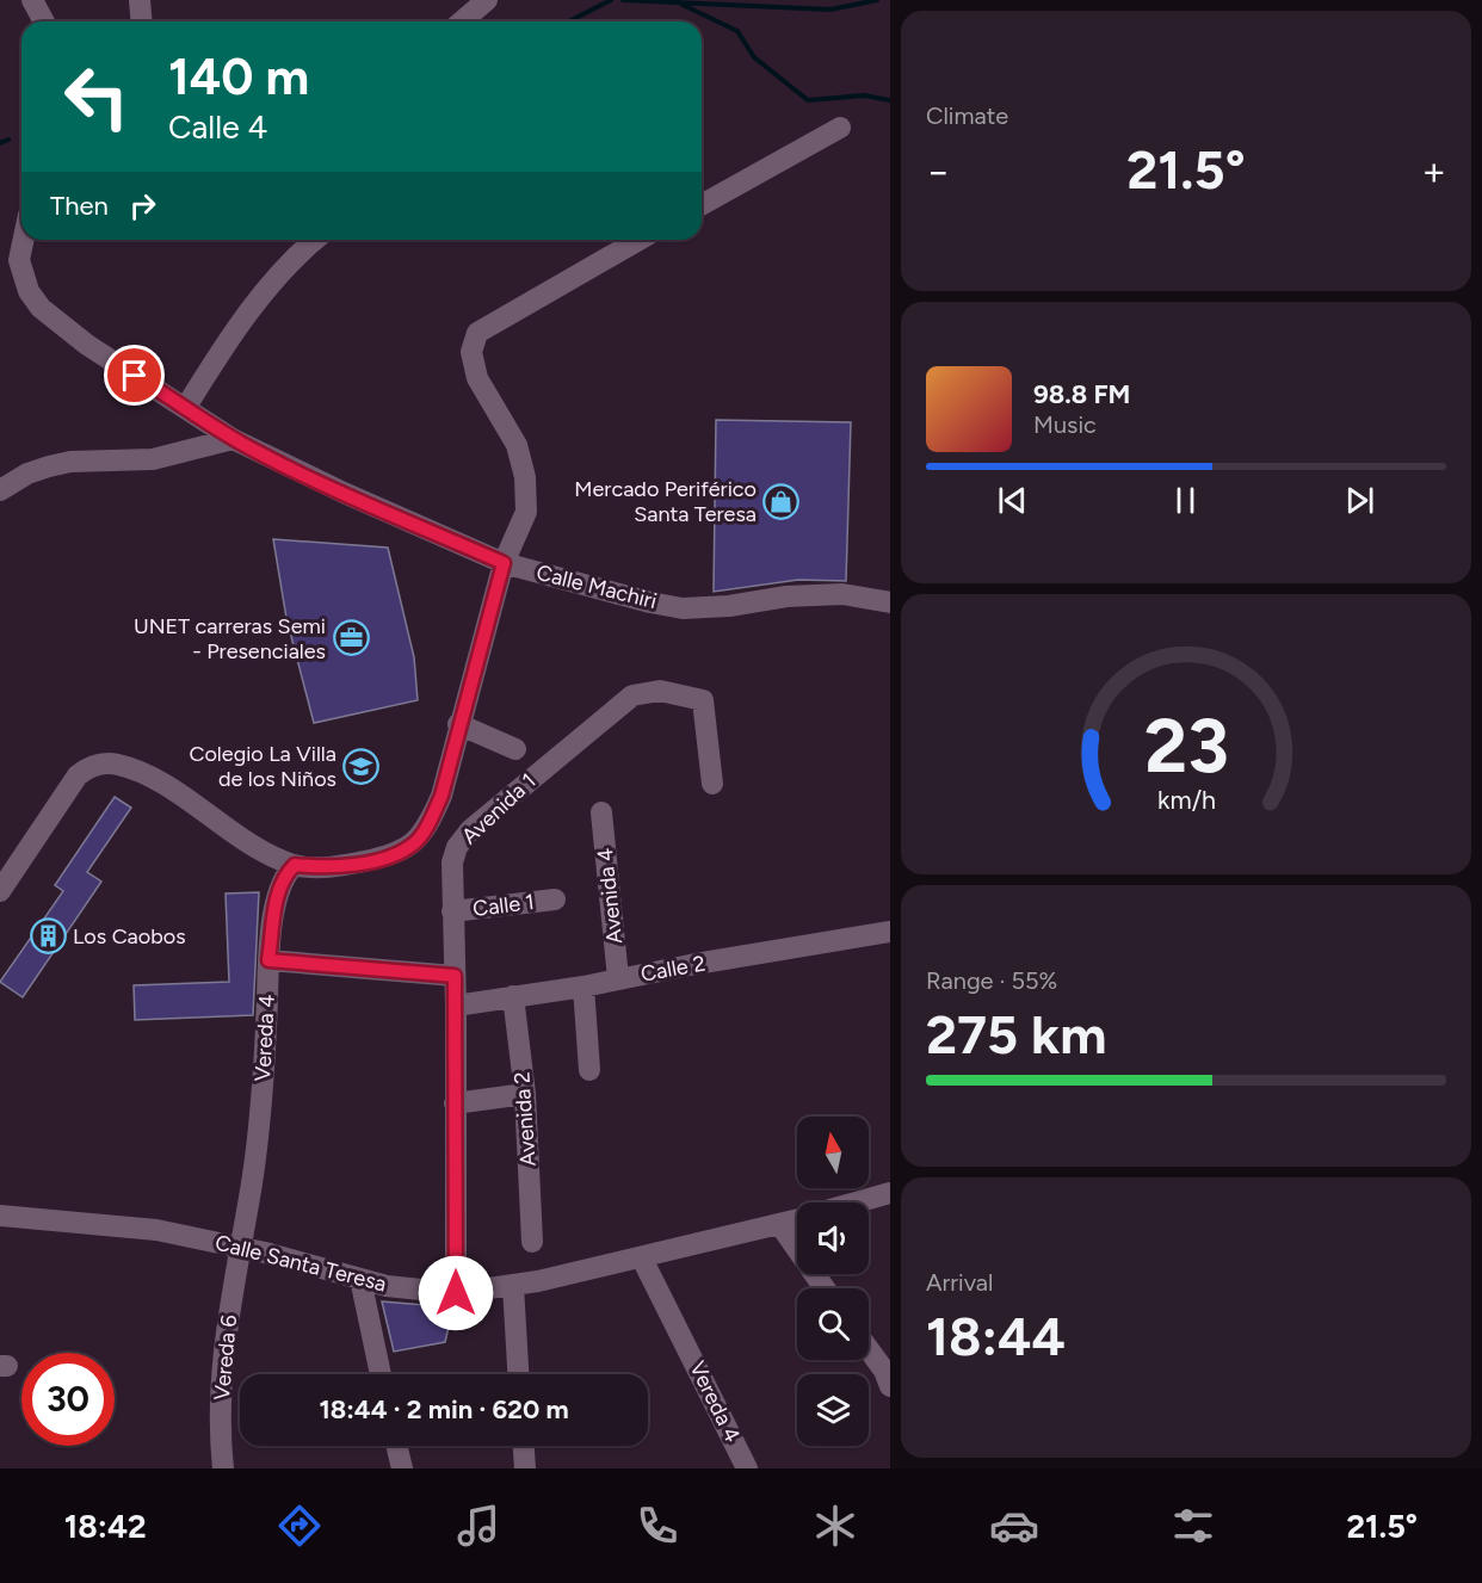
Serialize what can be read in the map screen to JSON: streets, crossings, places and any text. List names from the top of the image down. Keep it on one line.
{"streets":{"street":["Calle Machiri","Avenida 1","Avenida 4","Calle 1","Calle 2","Vereda 4","Avenida 2","Calle Santa Teresa","Vereda 6"]},"crossings":[["Avenida 1","Calle 1"],["Avenida 1","Calle 2"],["Avenida 1","Calle Santa Teresa"],["Avenida 4","Calle 2"],["Calle 2","Avenida 2"],["Vereda 4","Calle Santa Teresa"],["Vereda 4","Vereda 6"],["Calle Santa Teresa","Vereda 6"]],"places":{"shop":["Mercado Periférico Santa Teresa"],"office":["UNET carreras Semi - Presenciales"],"school or university":["Colegio La Villa de los Niños"],"building":["Los Caobos"]},"north":"top","page":{"tile":["Climate",["Range · 55%","275 km"],["Arrival","18:44"]],"turn":["140 m","Calle 4"],"heat":["−","21.5°","+"],"then":"Then","song":["98.8 FM","Music"],"limit":"30","trip":"18:44 · 2 min · 620 m","tabs":["18:42","21.5°"],"gauge":["23","km/h"]}}
